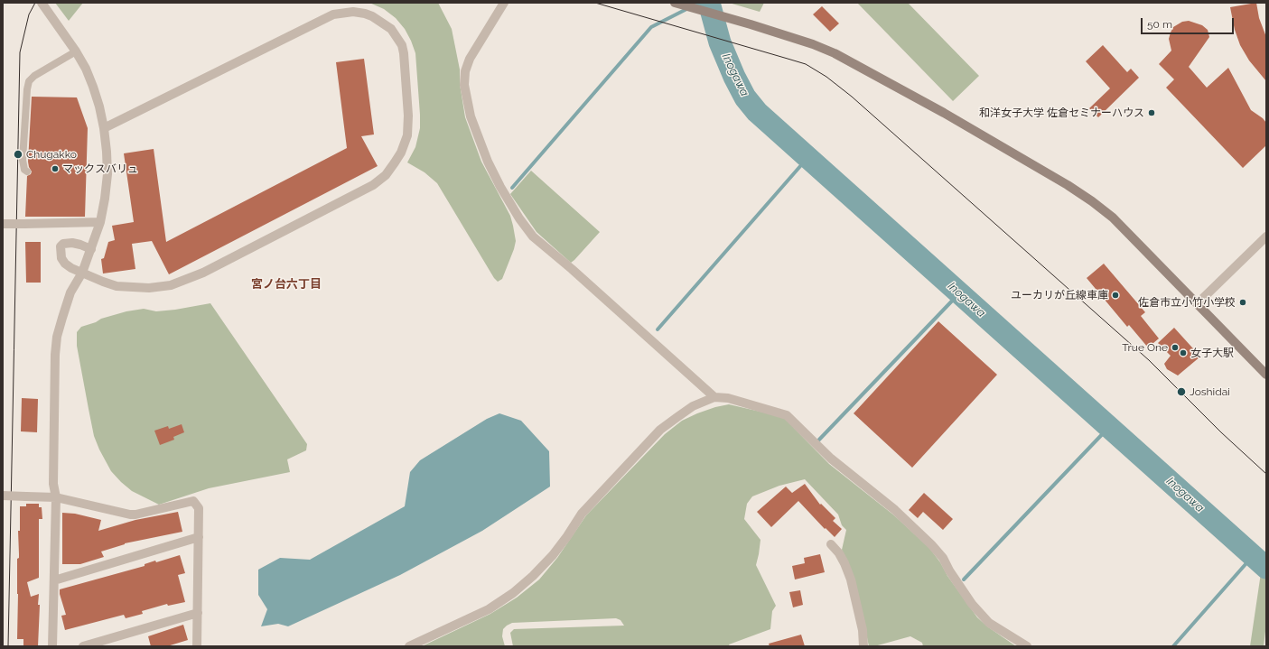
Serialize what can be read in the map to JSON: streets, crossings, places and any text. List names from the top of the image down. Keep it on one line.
{"districts":["宮ノ台六丁目"],"water":["Inogawa"],"places":["和洋女子大学 佐倉セミナーハウス","Chugakko","マックスバリュ","ユーカリが丘線車庫","佐倉市立小竹小学校","True One","女子大駅","Joshidai"],"scale_bar":"50 m"}
